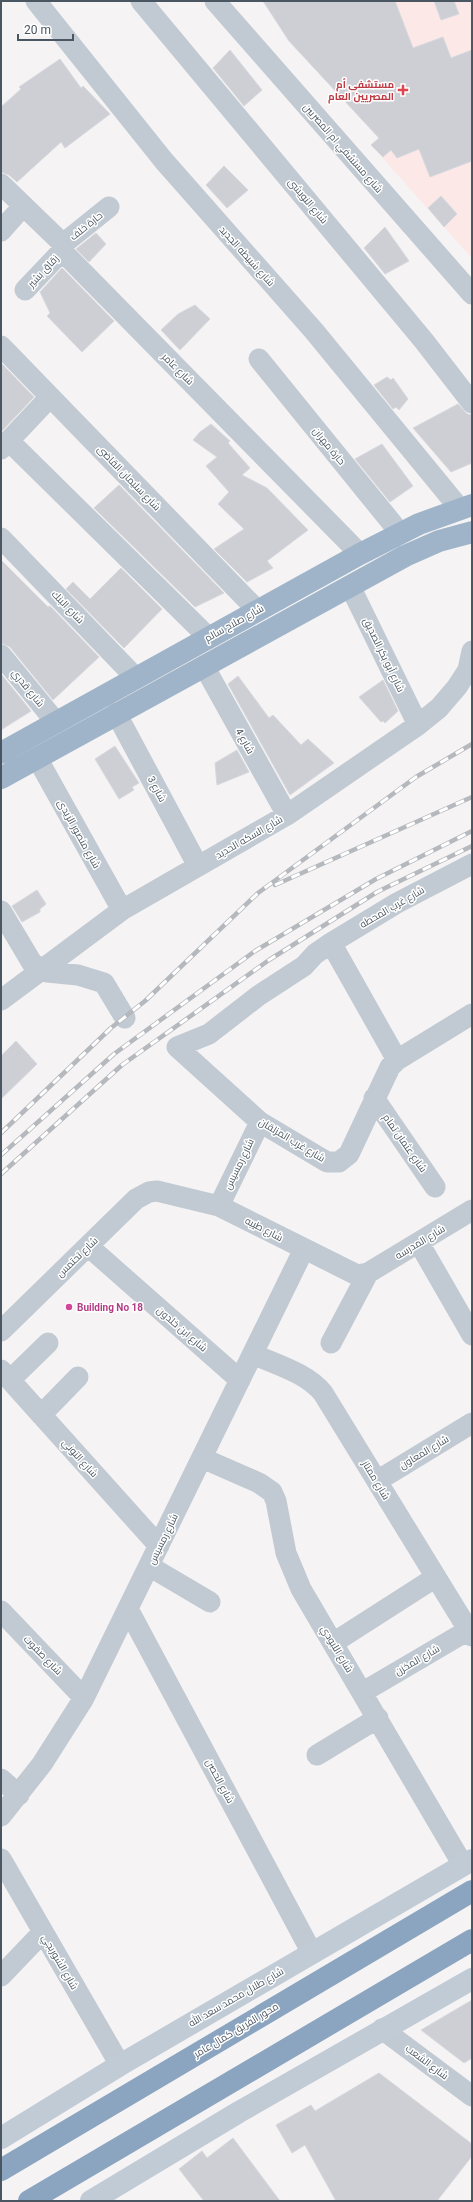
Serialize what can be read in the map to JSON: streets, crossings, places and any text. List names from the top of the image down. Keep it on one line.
{"streets":{"highway":["شارع صلاح سالم","محور الفريق كمال عامر"],"main road":["شارع طلال محمد سعد الله"],"street":["شارع مستشفي ام المصريين","شارع النويشى","حارة خلف","شارع شبيطه الجديد","زقاق بشير","شارع عامر","حارة مهران","شارع سليمان القاضى","شارع البنك","شارع أبو بكر الصديق","شارع قدري","شارع 4","شارع 3","شارع منصور الزيدى","شارع السكه الحديد","شارع غرب المحطه","شارع غرب المزلقان","شارع عثمان تمام","شارع رمسيس","شارع طيبه","شارع المدرسه","شارع تحتمس","شارع ابن خلدون","شارع المعاون","شارع التوني","شارع ممتاز","شارع اللبودي","شارع صفوت","شارع المخزن","شارع الحصن","شارع الشوربجي","شارع الشعب"]},"crossings":[["حارة خلف","زقاق بشير"],["حارة خلف","شارع عامر"],["شارع شبيطه الجديد","شارع صلاح سالم"],["زقاق بشير","شارع عامر"],["شارع عامر","شارع صلاح سالم"],["حارة مهران","شارع صلاح سالم"],["شارع سليمان القاضى","شارع صلاح سالم"],["شارع البنك","شارع صلاح سالم"],["شارع صلاح سالم","شارع قدري"],["شارع أبو بكر الصديق","شارع السكه الحديد"],["شارع 4","شارع السكه الحديد"],["شارع 3","شارع السكه الحديد"],["شارع منصور الزيدى","شارع السكه الحديد"],["شارع غرب المحطه","شارع غرب المزلقان"],["شارع غرب المزلقان","شارع عثمان تمام"],["شارع غرب المزلقان","شارع رمسيس"],["شارع رمسيس","شارع طيبه"],["شارع رمسيس","شارع ابن خلدون"],["شارع رمسيس","شارع التوني"],["شارع رمسيس","شارع ممتاز"],["شارع رمسيس","شارع اللبودي"],["شارع رمسيس","شارع صفوت"],["شارع رمسيس","شارع الحصن"],["شارع طيبه","شارع المدرسه"],["شارع طيبه","شارع تحتمس"],["شارع تحتمس","شارع ابن خلدون"],["شارع المعاون","شارع ممتاز"],["شارع ممتاز","شارع المخزن"],["شارع اللبودي","شارع المخزن"],["شارع اللبودي","شارع طلال محمد سعد الله"],["شارع الحصن","شارع طلال محمد سعد الله"],["شارع الشوربجي","شارع طلال محمد سعد الله"]],"places":{"health":["مستشفى أم المصريين العام"],"other":["Building No 18"]},"scale_bar":"20 m"}
